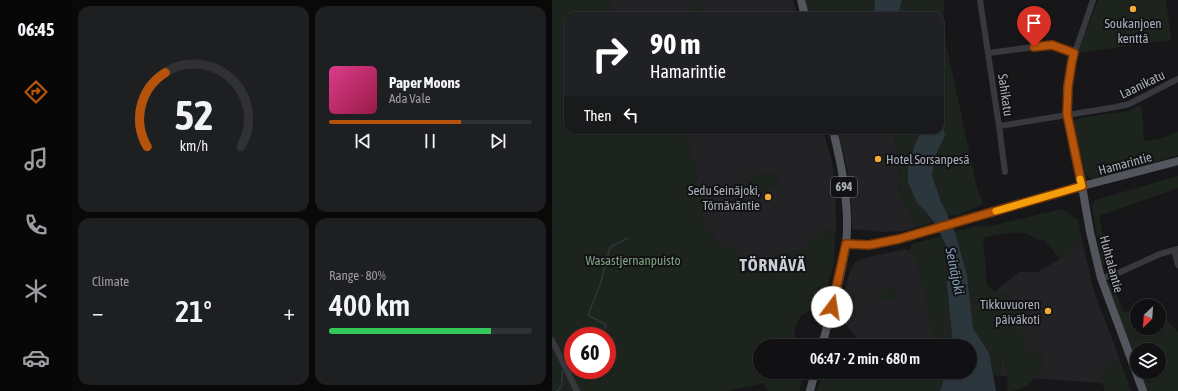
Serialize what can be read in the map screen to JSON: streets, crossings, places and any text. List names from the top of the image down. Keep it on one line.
{"streets":{"main road":["Hamarintie","694","Huhtalantie"],"street":["Laanikatu","Sahikatu"]},"crossings":[["Laanikatu","Sahikatu"],["Hamarintie","694"],["Hamarintie","Huhtalantie"]],"districts":["TÖRNÄVÄ"],"water":["Seinäjoki"],"parks":["Wasastjernanpuisto"],"places":["Soukanjoen kenttä","Hotel Sorsanpesä","Sedu Seinäjoki, Törnäväntie","Tikkuvuoren päiväkoti"],"north":"bottom left","page":{"tabs":"06:45","turn":["90 m","Hamarintie"],"song":["Paper Moons","Ada Vale"],"then":"Then","tile":["Climate",["Range · 80%","400 km"]],"heat":["−","21°","+"],"limit":"60","trip":"06:47 · 2 min · 680 m","gauge":["52","km/h"]}}
